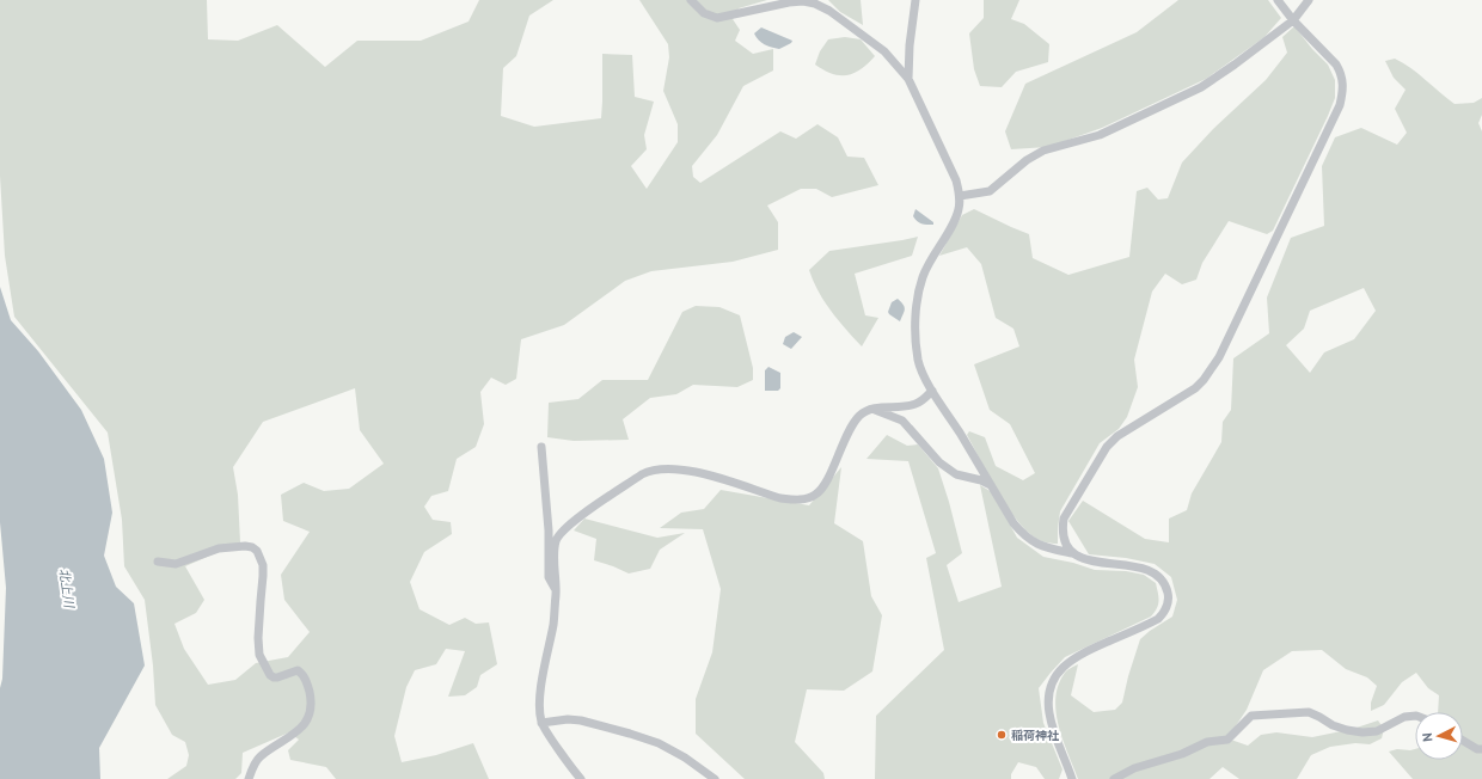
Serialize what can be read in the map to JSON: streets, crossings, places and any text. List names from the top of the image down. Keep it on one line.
{"water":["北上川"],"places":["稲荷神社"],"north":"left"}
